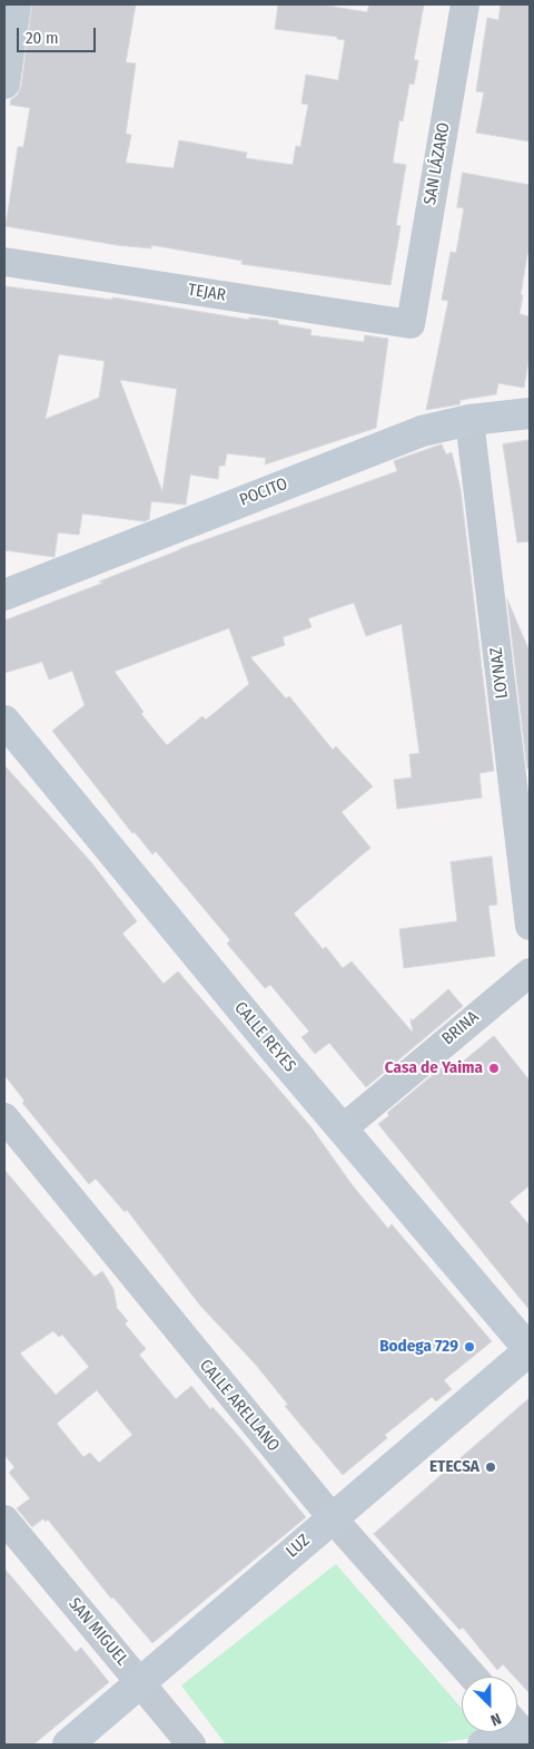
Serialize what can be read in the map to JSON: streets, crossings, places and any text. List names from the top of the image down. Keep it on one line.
{"streets":{"street":["SAN LÁZARO","TEJAR","POCITO","LOYNAZ","BRINA","CALLE REYES","CALLE ARELLANO","LUZ","SAN MIGUEL"]},"crossings":[["SAN LÁZARO","TEJAR"],["POCITO","LOYNAZ"],["BRINA","CALLE REYES"],["CALLE REYES","LUZ"],["CALLE ARELLANO","LUZ"],["LUZ","SAN MIGUEL"]],"places":["Casa de Yaima","Bodega 729","ETECSA"],"scale_bar":"20 m","north":"bottom right"}
